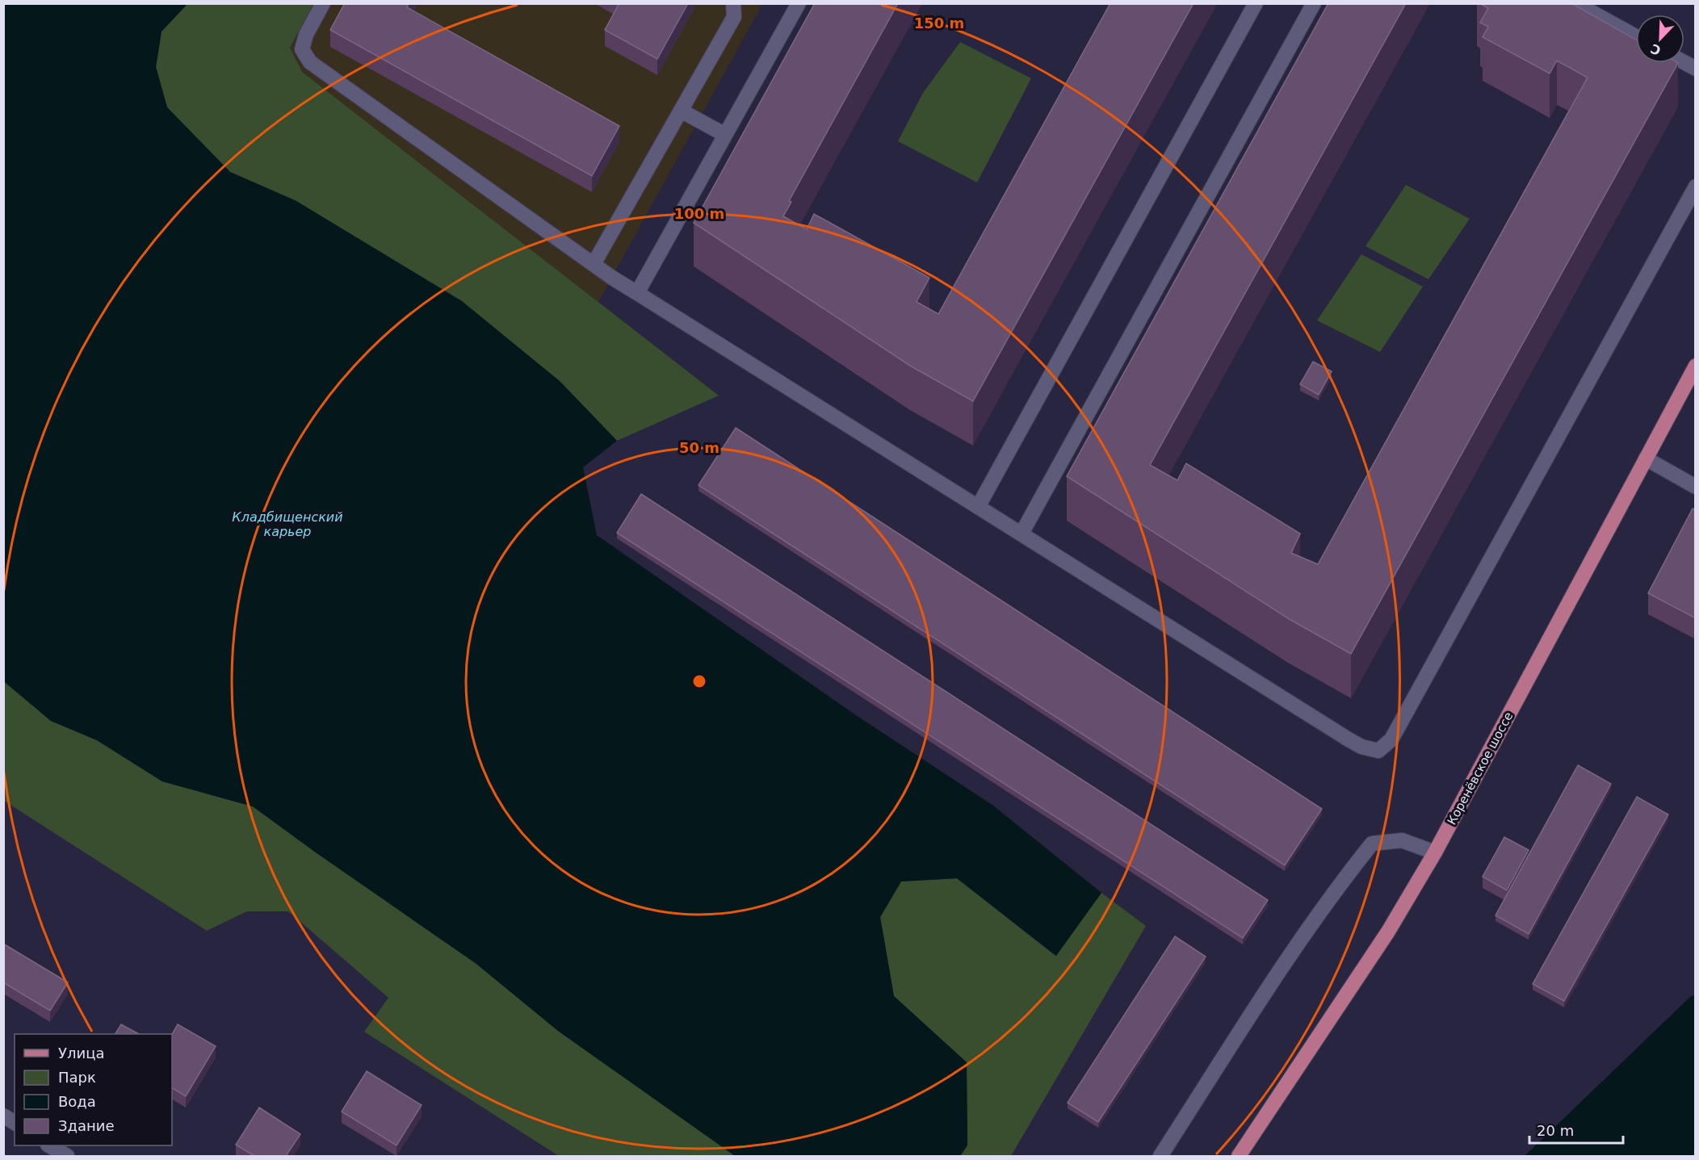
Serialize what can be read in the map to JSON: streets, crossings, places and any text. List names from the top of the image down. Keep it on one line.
{"streets":{"main road":["Коренёвское шоссе"]},"water":["Кладбищенский карьер"],"legend":["Улица","Парк","Вода","Здание"],"scale_bar":"20 m","north":"bottom left","rings":["150 m","100 m","50 m"]}
